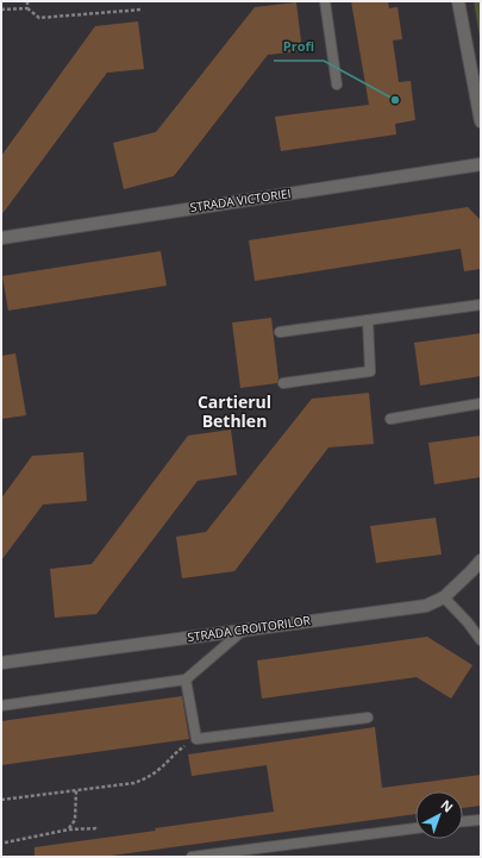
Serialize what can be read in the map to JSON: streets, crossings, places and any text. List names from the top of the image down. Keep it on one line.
{"streets":{"street":["STRADA VICTORIEI","STRADA CROITORILOR"]},"districts":["Cartierul Bethlen"],"places":["Profi"],"north":"top right"}
